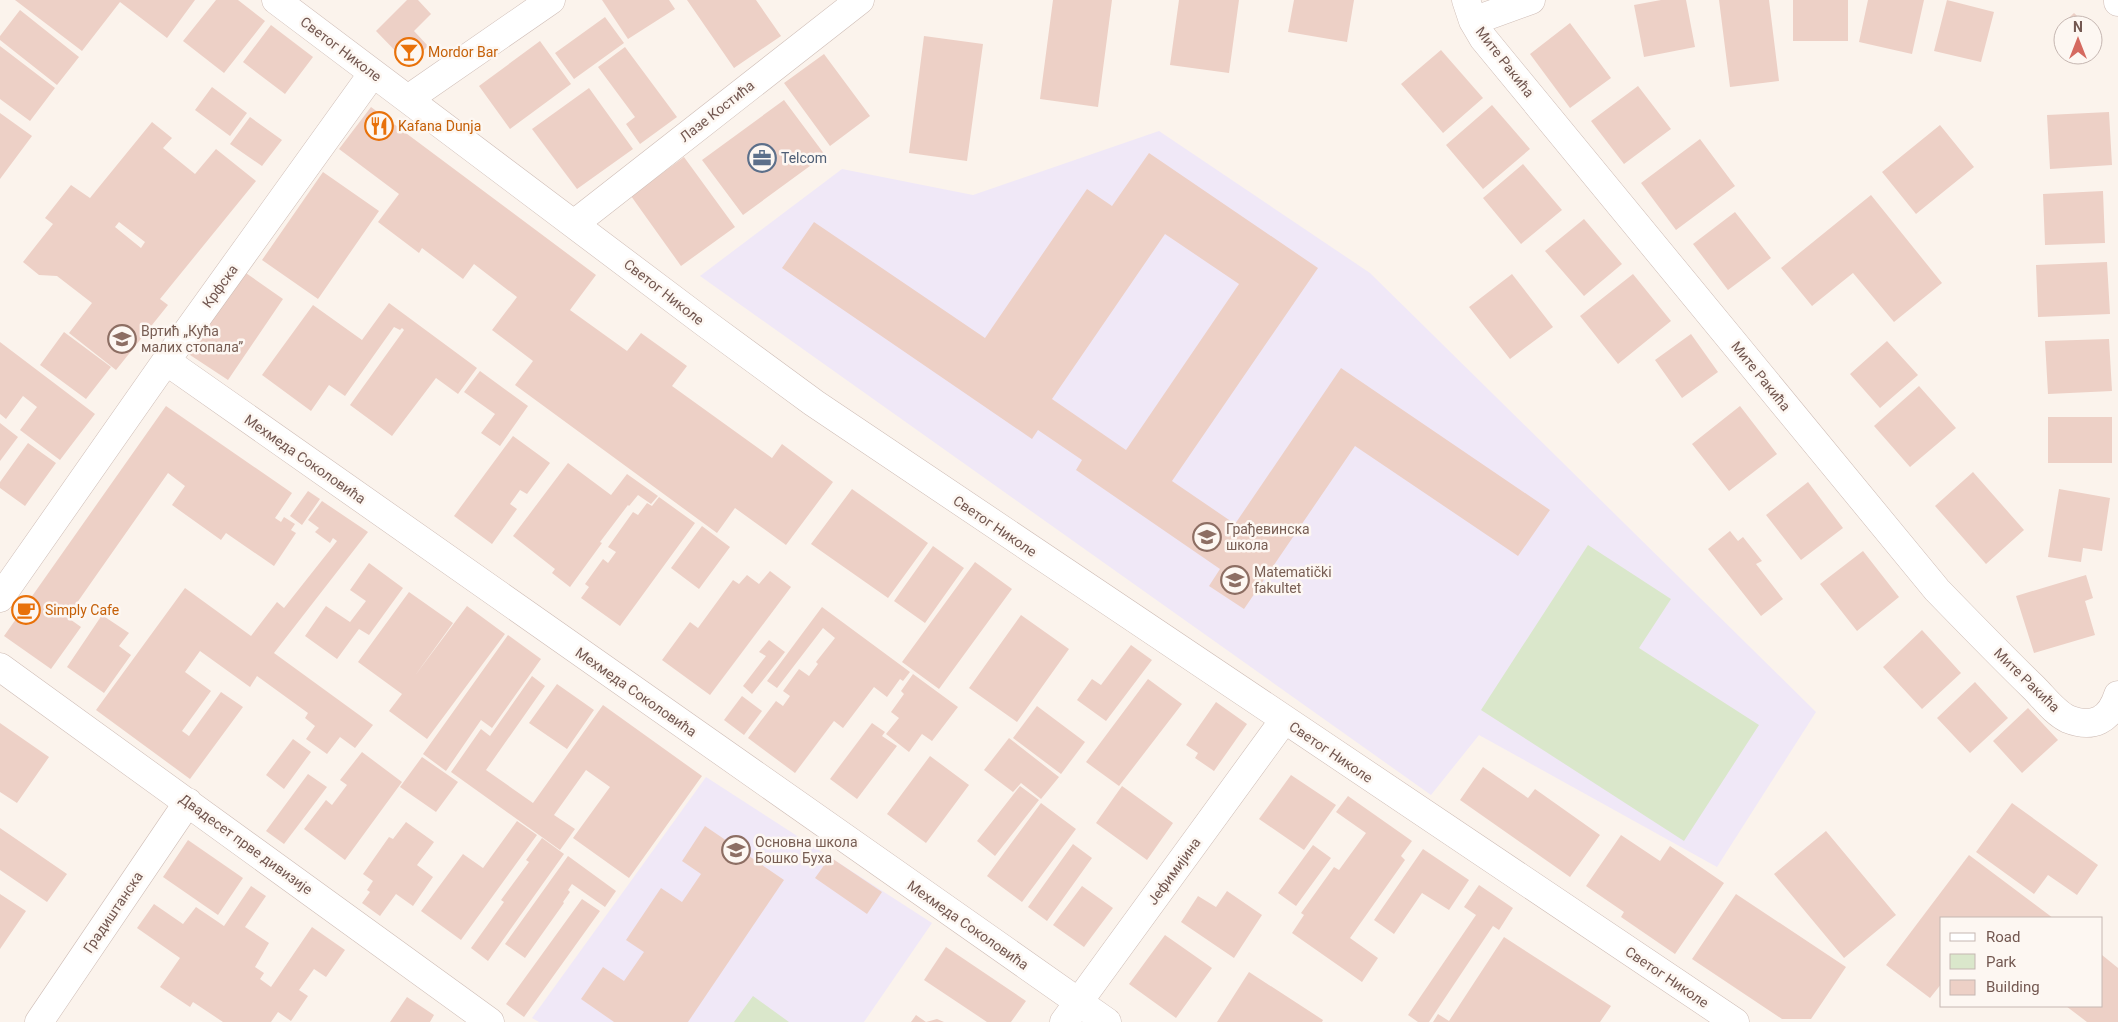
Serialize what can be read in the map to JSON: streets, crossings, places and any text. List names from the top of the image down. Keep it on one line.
{"streets":{"street":["Светог Николе","Мите Ракића","Лазе Костића","Крфска","Мехмеда Соколовића","Двадесет прве дивизије","Јефимијина","Градиштанска"]},"crossings":[["Светог Николе","Лазе Костића"],["Светог Николе","Крфска"],["Светог Николе","Јефимијина"],["Крфска","Мехмеда Соколовића"],["Мехмеда Соколовића","Јефимијина"],["Двадесет прве дивизије","Градиштанска"]],"places":{"bar":["Mordor Bar"],"restaurant":["Kafana Dunja"],"office":["Telcom"],"school or university":["Вртић „Кућа малих стопала”","Грађевинска школа","Matematički fakultet","Основна школа Бошко Буха"],"cafe":["Simply Cafe"]},"legend":["Road","Park","Building"],"north":"top"}
